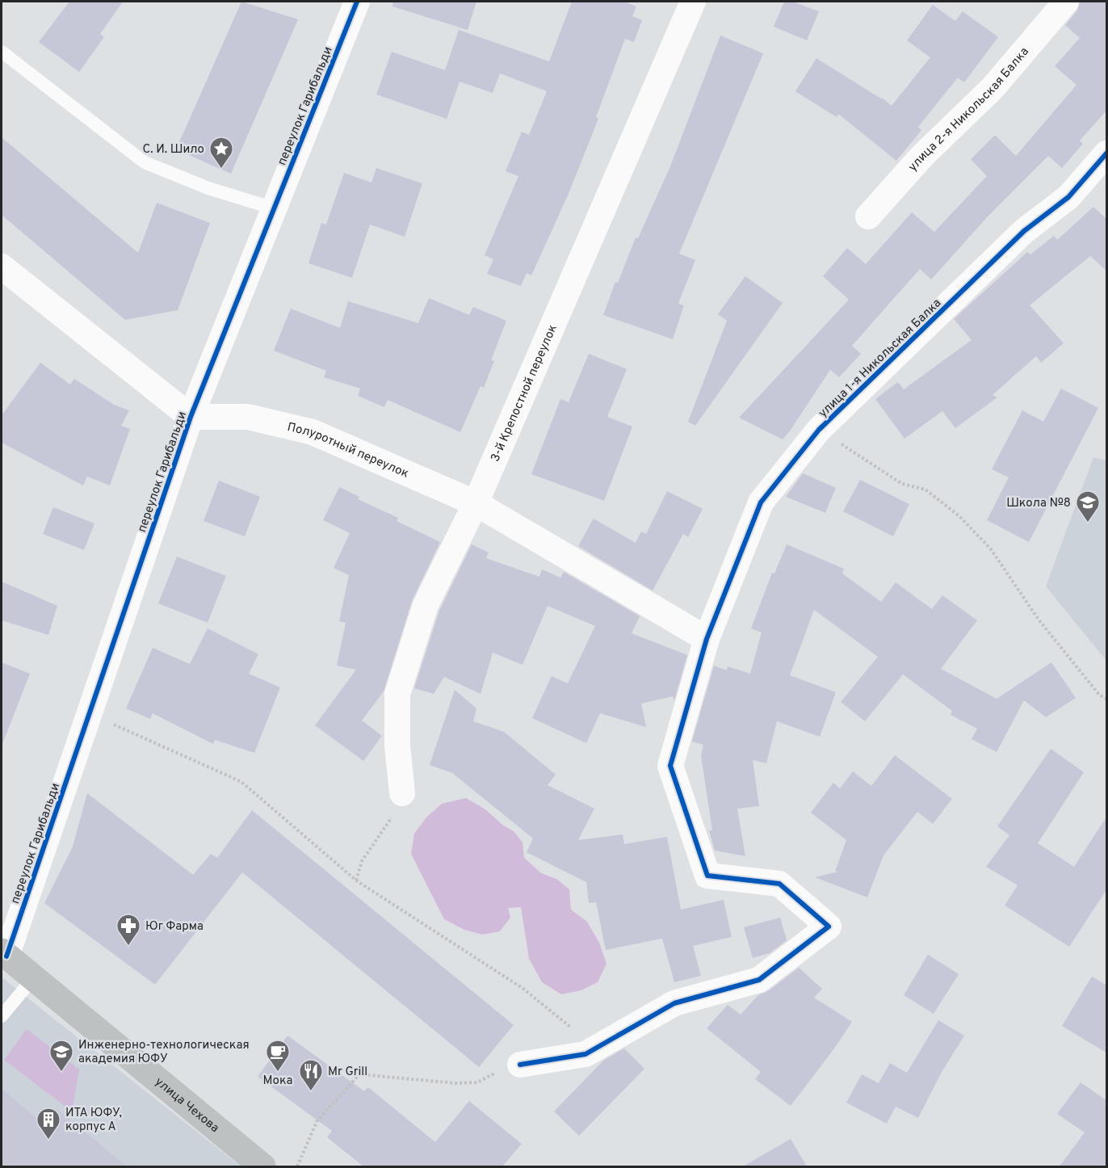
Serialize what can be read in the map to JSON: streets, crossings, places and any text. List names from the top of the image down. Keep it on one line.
{"streets":{"main road":["улица Чехова"],"street":["переулок Гарибальди","улица 2-я Никольская Балка","улица 1-я Никольская Балка","3-й Крепостной переулок","Полуротный переулок"]},"crossings":[["переулок Гарибальди","Полуротный переулок"],["переулок Гарибальди","улица Чехова"],["улица 1-я Никольская Балка","Полуротный переулок"],["3-й Крепостной переулок","Полуротный переулок"]],"places":{"place":["С. И. Шило"],"school or university":["Школа №8","Инженерно-технологическая академия ЮФУ"],"pharmacy":["Юг Фарма"],"cafe":["Мока"],"restaurant":["Mr Grill"],"building":["ИТА ЮФУ, корпус А"]}}
